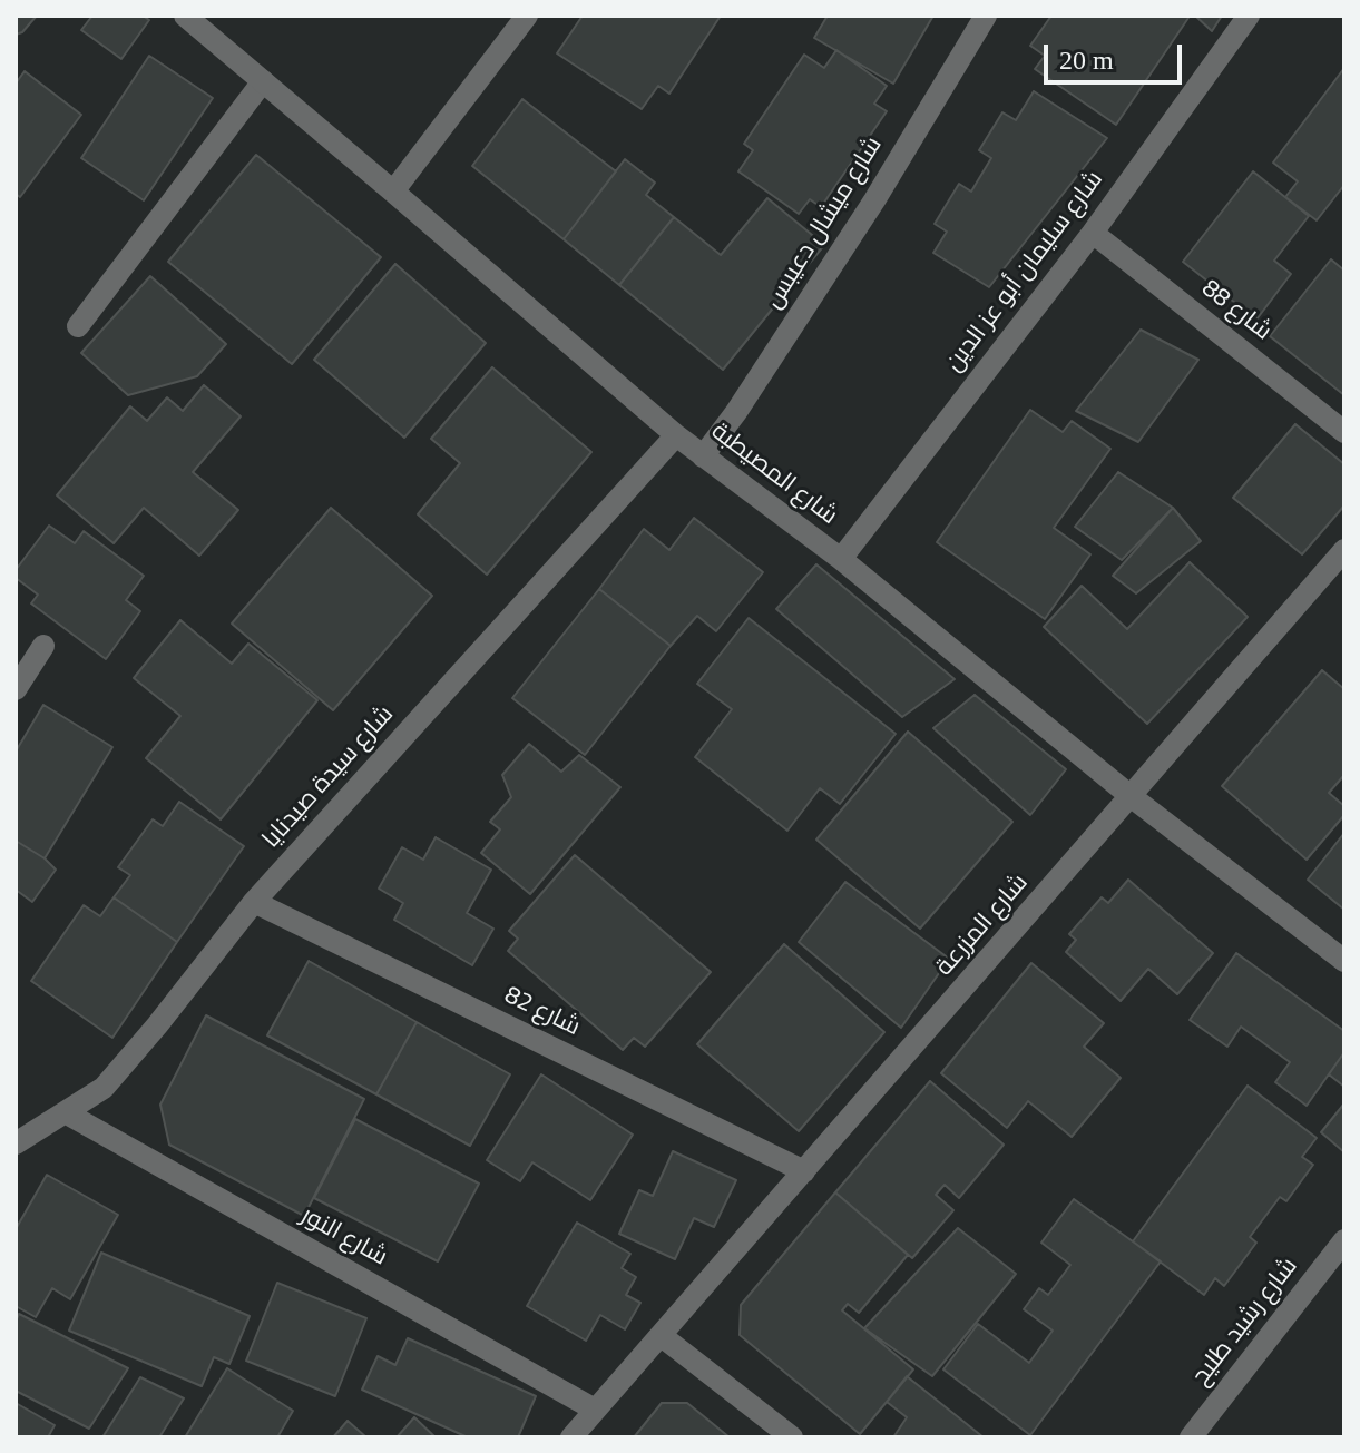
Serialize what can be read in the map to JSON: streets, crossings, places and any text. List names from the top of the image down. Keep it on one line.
{"streets":{"street":["شارع ميشال دعيبس","شارع سليمان أبو عز الدين","شارع 88","شارع المصيطبة","شارع سيدة صيدنايا","شارع المزرعة","شارع 82","شارع النور","شارع رشيد طليح"]},"crossings":[["شارع ميشال دعيبس","شارع المصيطبة"],["شارع سليمان أبو عز الدين","شارع 88"],["شارع سليمان أبو عز الدين","شارع المصيطبة"],["شارع المصيطبة","شارع سيدة صيدنايا"],["شارع المصيطبة","شارع المزرعة"],["شارع سيدة صيدنايا","شارع 82"],["شارع سيدة صيدنايا","شارع النور"],["شارع المزرعة","شارع 82"],["شارع المزرعة","شارع النور"]],"scale_bar":"20 m"}
